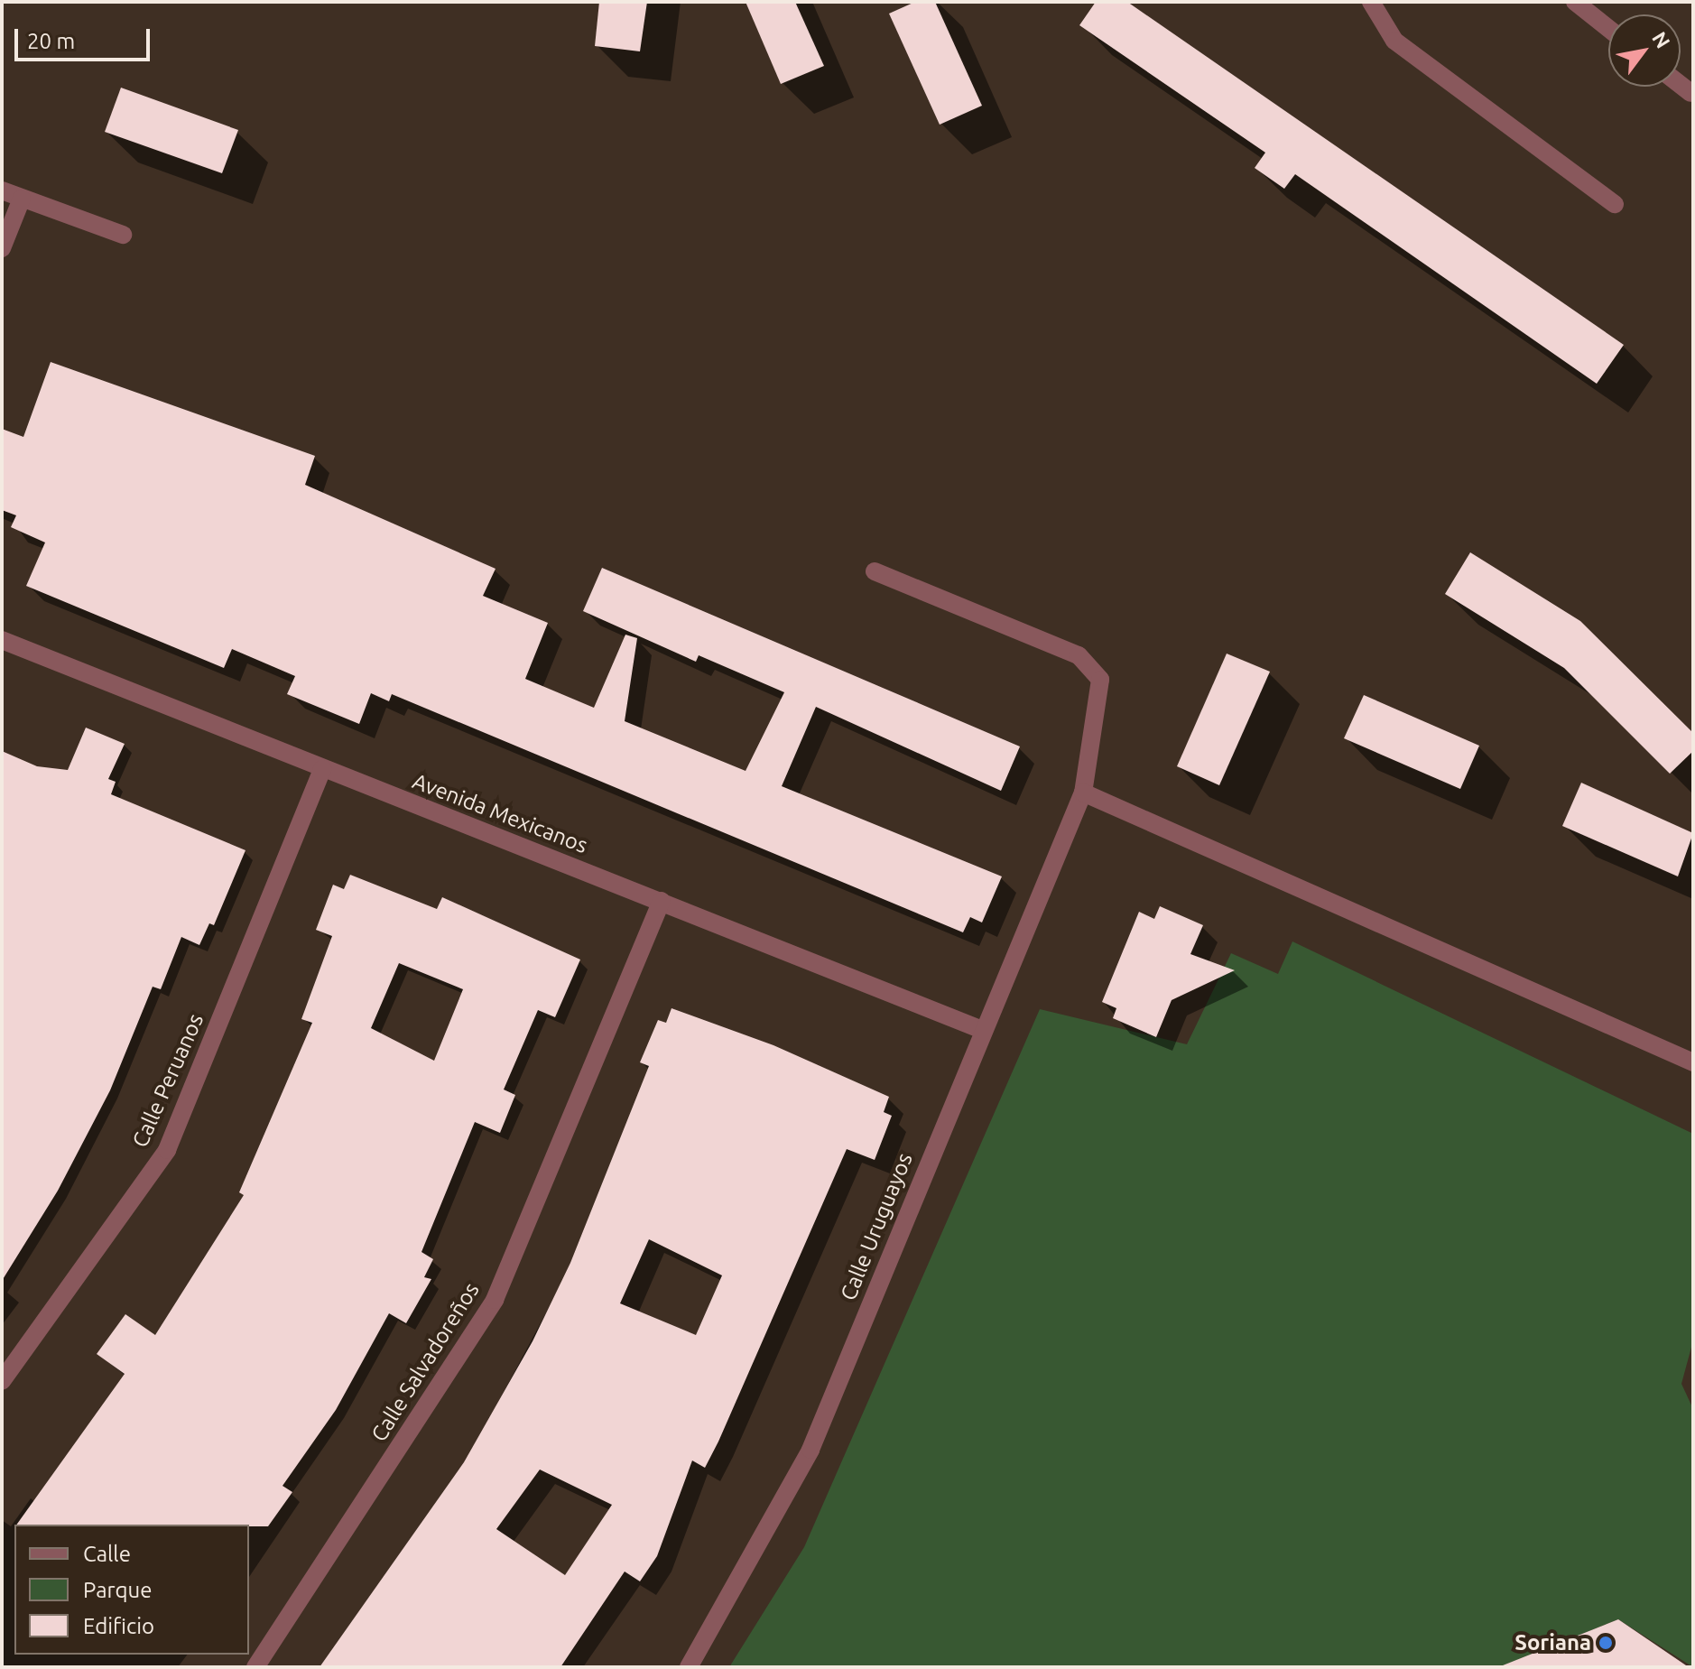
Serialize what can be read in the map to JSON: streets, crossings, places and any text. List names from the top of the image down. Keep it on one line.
{"streets":{"street":["Avenida Mexicanos","Calle Peruanos","Calle Uruguayos","Calle Salvadoreños"]},"crossings":[["Avenida Mexicanos","Calle Peruanos"],["Avenida Mexicanos","Calle Uruguayos"],["Avenida Mexicanos","Calle Salvadoreños"]],"places":["Soriana"],"legend":["Calle","Parque","Edificio"],"scale_bar":"20 m","north":"top right"}
